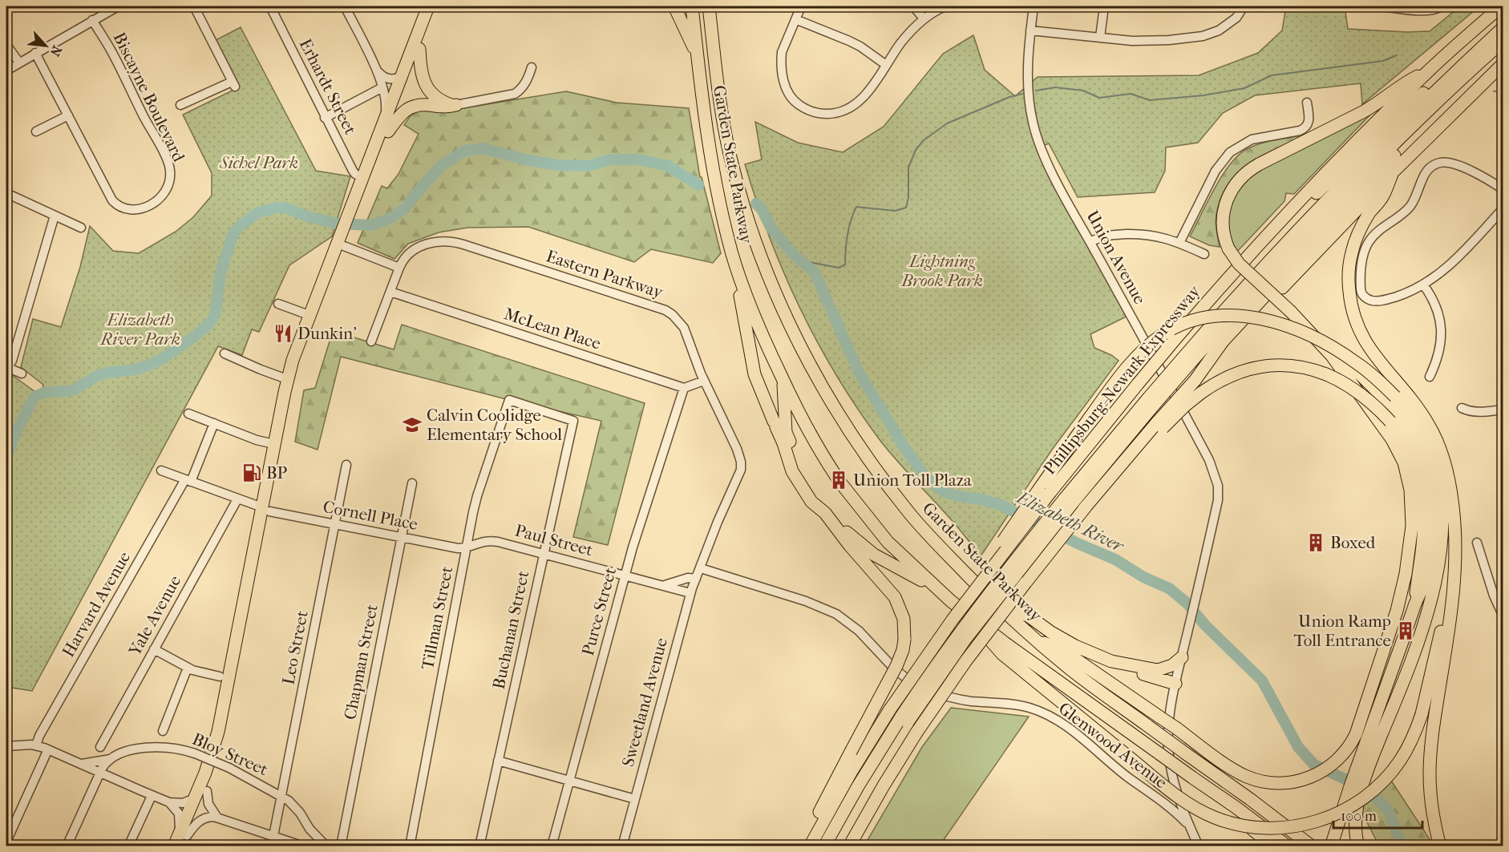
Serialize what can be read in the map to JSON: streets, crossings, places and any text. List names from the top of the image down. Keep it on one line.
{"streets":{"highway":["Garden State Parkway","Phillipsburg-Newark Expressway"],"street":["Erhardt Street","Biscayne Boulevard","Union Avenue","Eastern Parkway","McLean Place","Cornell Place","Paul Street","Harvard Avenue","Purce Street","Yale Avenue","Tillman Street","Buchanan Street","Leo Street","Chapman Street","Sweetland Avenue","Glenwood Avenue","Bloy Street"]},"crossings":[["Union Avenue","Glenwood Avenue"],["Eastern Parkway","McLean Place"],["Eastern Parkway","Sweetland Avenue"],["Eastern Parkway","Glenwood Avenue"],["McLean Place","Purce Street"],["Cornell Place","Paul Street"],["Cornell Place","Harvard Avenue"],["Cornell Place","Yale Avenue"],["Cornell Place","Tillman Street"],["Cornell Place","Leo Street"],["Cornell Place","Chapman Street"],["Paul Street","Purce Street"],["Paul Street","Tillman Street"],["Paul Street","Buchanan Street"],["Paul Street","Sweetland Avenue"],["Tillman Street","Buchanan Street"],["Leo Street","Bloy Street"],["Sweetland Avenue","Glenwood Avenue"]],"water":["Elizabeth River"],"parks":["Sichel Park","Lightning Brook Park","Elizabeth River Park"],"places":{"restaurant":["Dunkin'"],"school or university":["Calvin Coolidge Elementary School"],"fuel station":["BP"],"building":["Union Toll Plaza","Boxed","Union Ramp Toll Entrance"]},"scale_bar":"100 m","north":"bottom right"}
